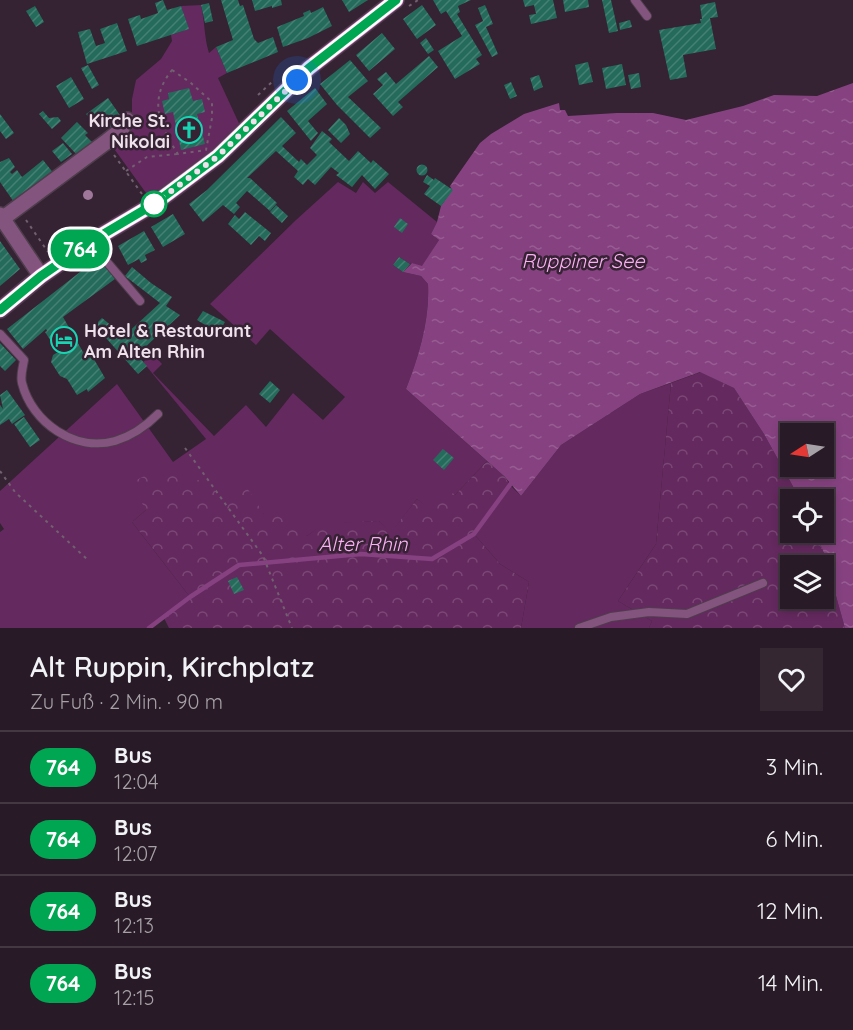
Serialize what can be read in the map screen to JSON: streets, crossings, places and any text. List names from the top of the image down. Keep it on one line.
{"water":["Ruppiner See","Alter Rhin"],"places":{"church":["Kirche St. Nikolai"],"hotel":["Hotel & Restaurant Am Alten Rhin"]},"lines":["bus line 764"],"north":"left","page":{"on_map":"764","heading":["Alt Ruppin, Kirchplatz","Zu Fuß · 2 Min. · 90 m"],"list":[{"mark":"764","name":"Bus","note":"12:04","value":"3 Min."},{"mark":"764","name":"Bus","note":"12:07","value":"6 Min."},{"mark":"764","name":"Bus","note":"12:13","value":"12 Min."},{"mark":"764","name":"Bus","note":"12:15","value":"14 Min."}]}}
